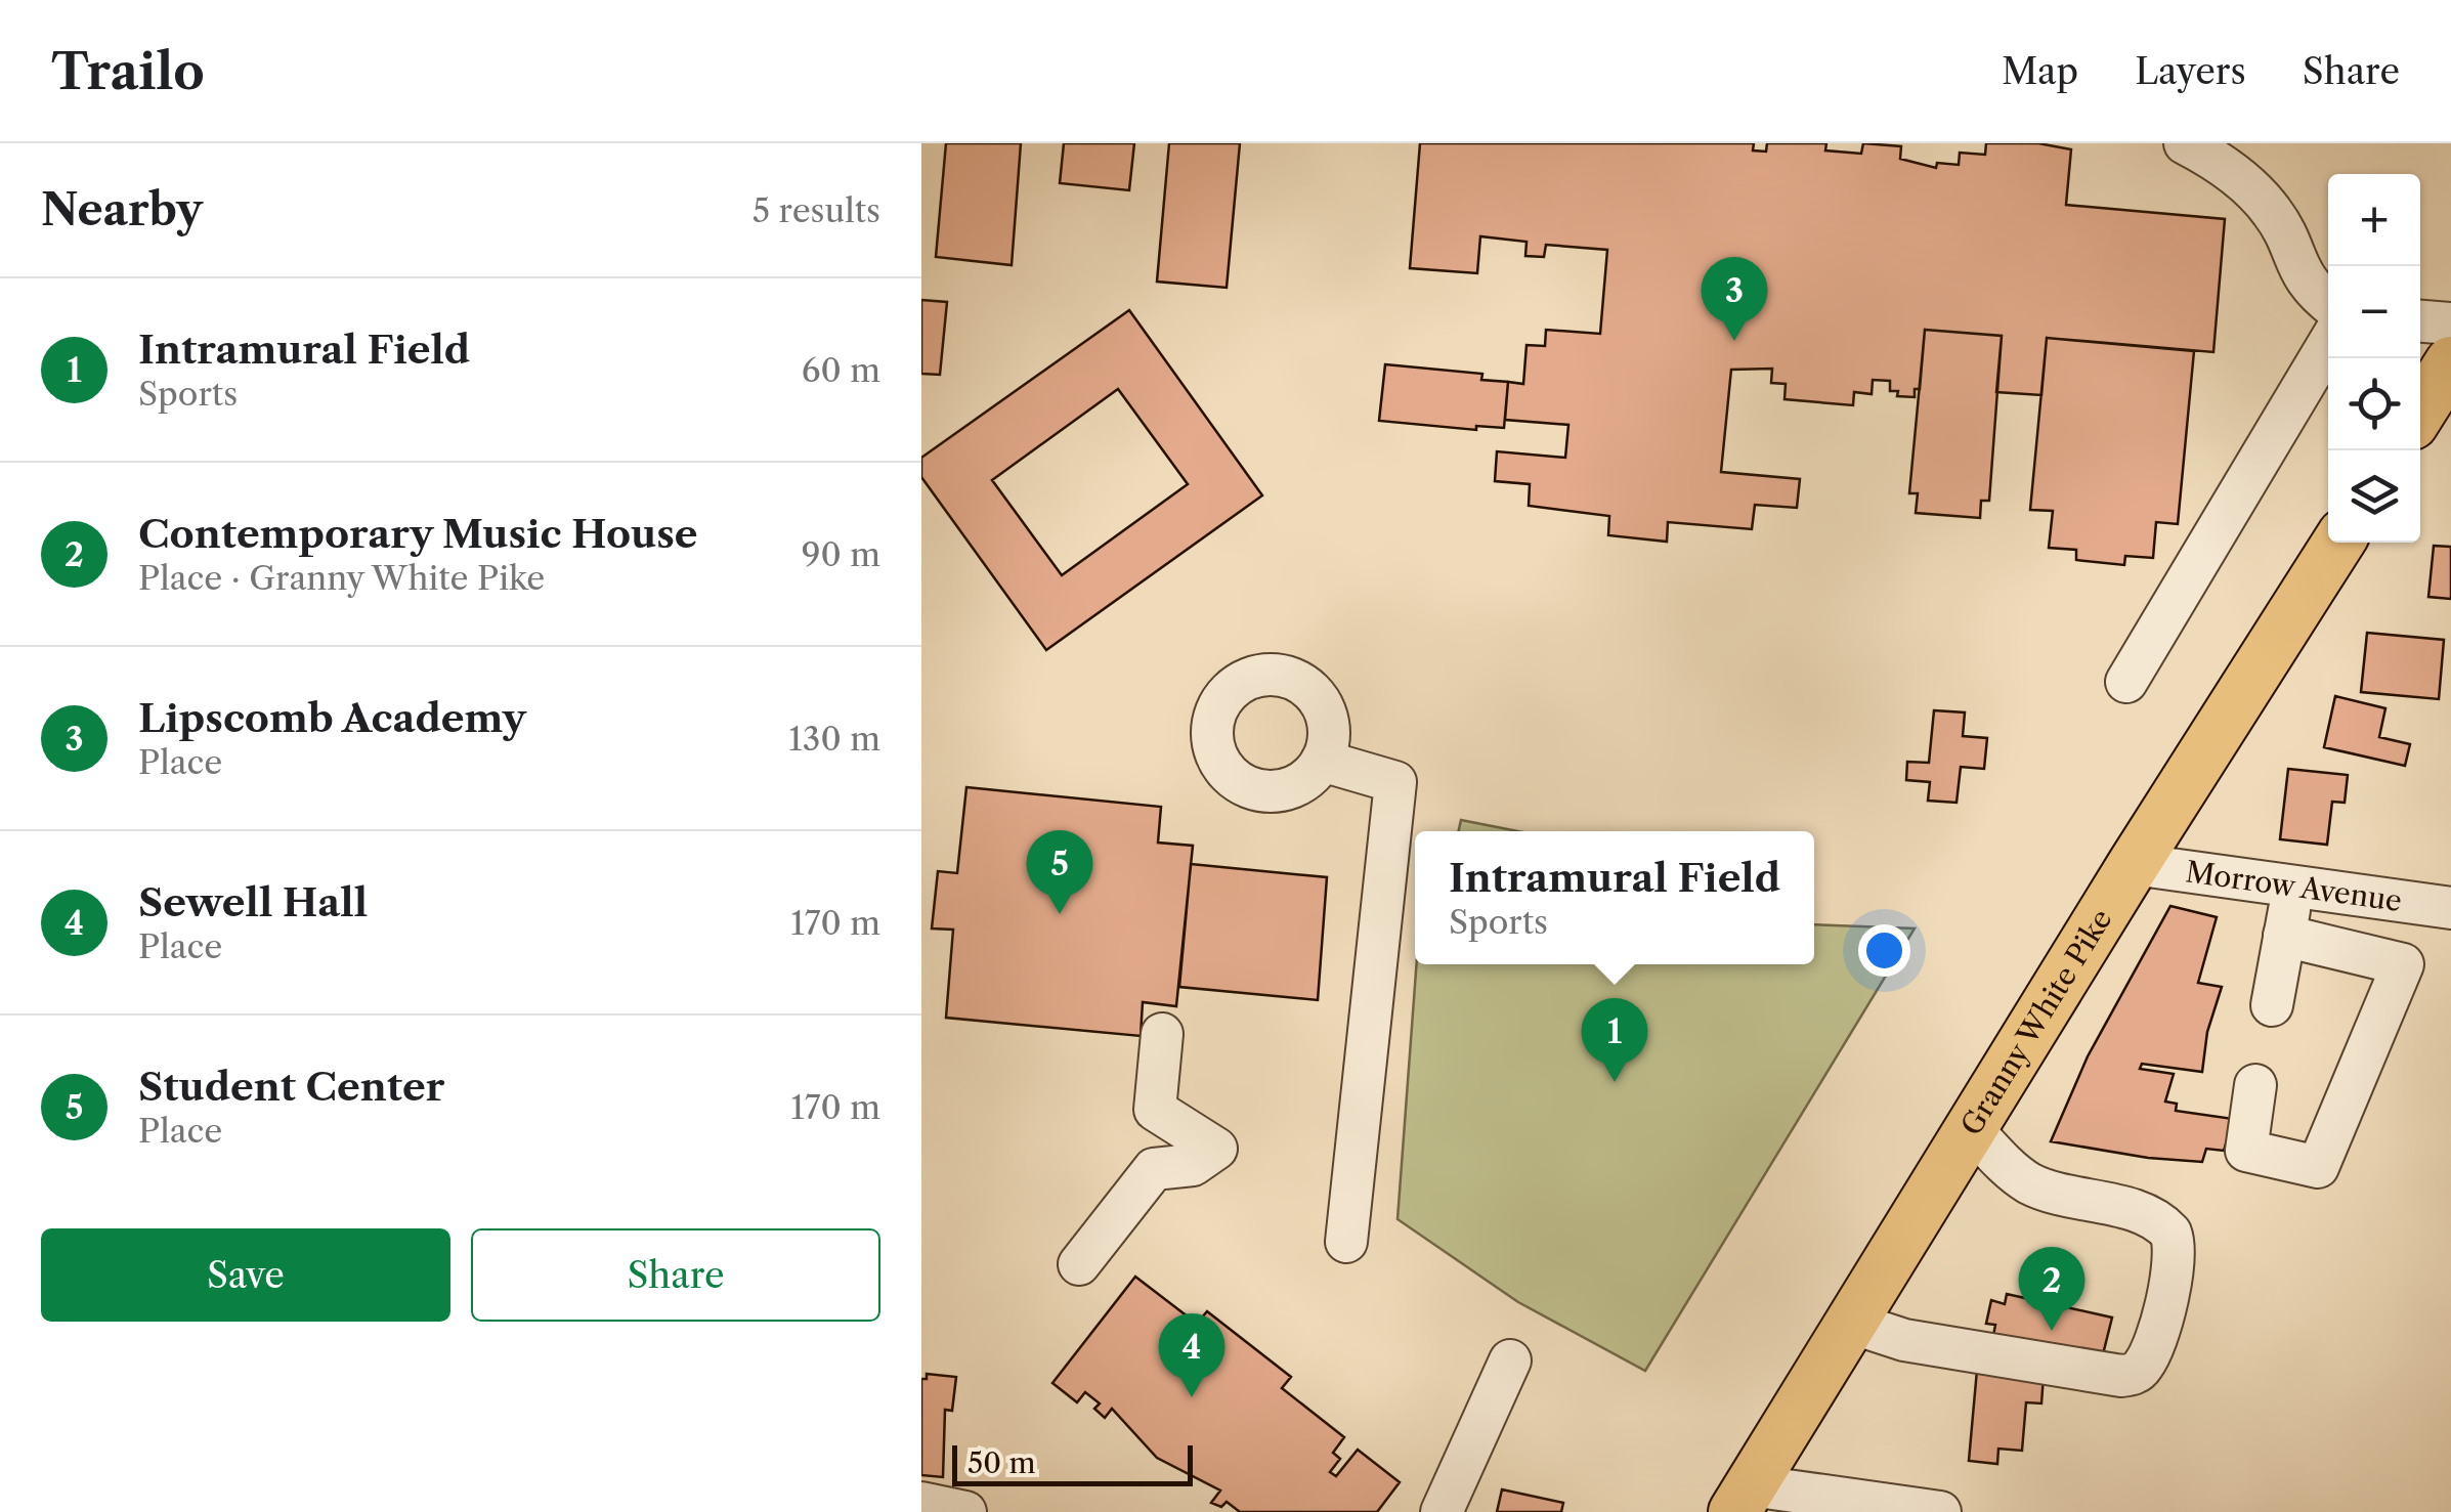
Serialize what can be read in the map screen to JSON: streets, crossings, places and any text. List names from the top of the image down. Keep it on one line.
{"streets":{"main road":["Granny White Pike"],"street":["Morrow Avenue"]},"crossings":[["Morrow Avenue","Granny White Pike"]],"scale_bar":"50 m","page":{"header":"Trailo","nav":["Map","Layers","Share"],"heading":["Nearby","5 results"],"map_buttons":["+","−"],"pins":["3","5","1","2","4"],"list":[{"mark":"1","name":"Intramural Field","note":"Sports","value":"60 m"},{"mark":"2","name":"Contemporary Music House","note":"Place · Granny White Pike","value":"90 m"},{"mark":"3","name":"Lipscomb Academy","note":"Place","value":"130 m"},{"mark":"4","name":"Sewell Hall","note":"Place","value":"170 m"},{"mark":"5","name":"Student Center","note":"Place","value":"170 m"}],"popup":["Intramural Field","Sports"],"buttons":["Save","Share"],"scale":"50 m"}}
